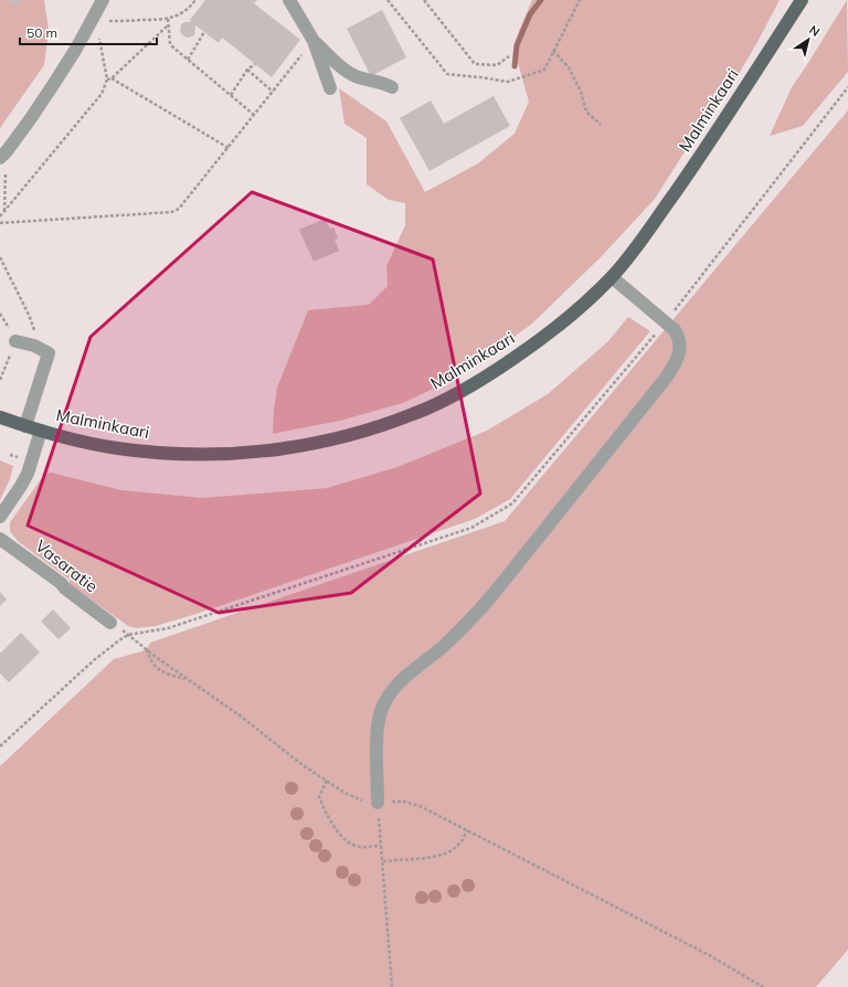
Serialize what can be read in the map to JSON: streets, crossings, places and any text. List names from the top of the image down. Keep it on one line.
{"streets":{"main road":["Malminkaari"],"street":["Vasaratie"]},"scale_bar":"50 m","north":"top right"}
